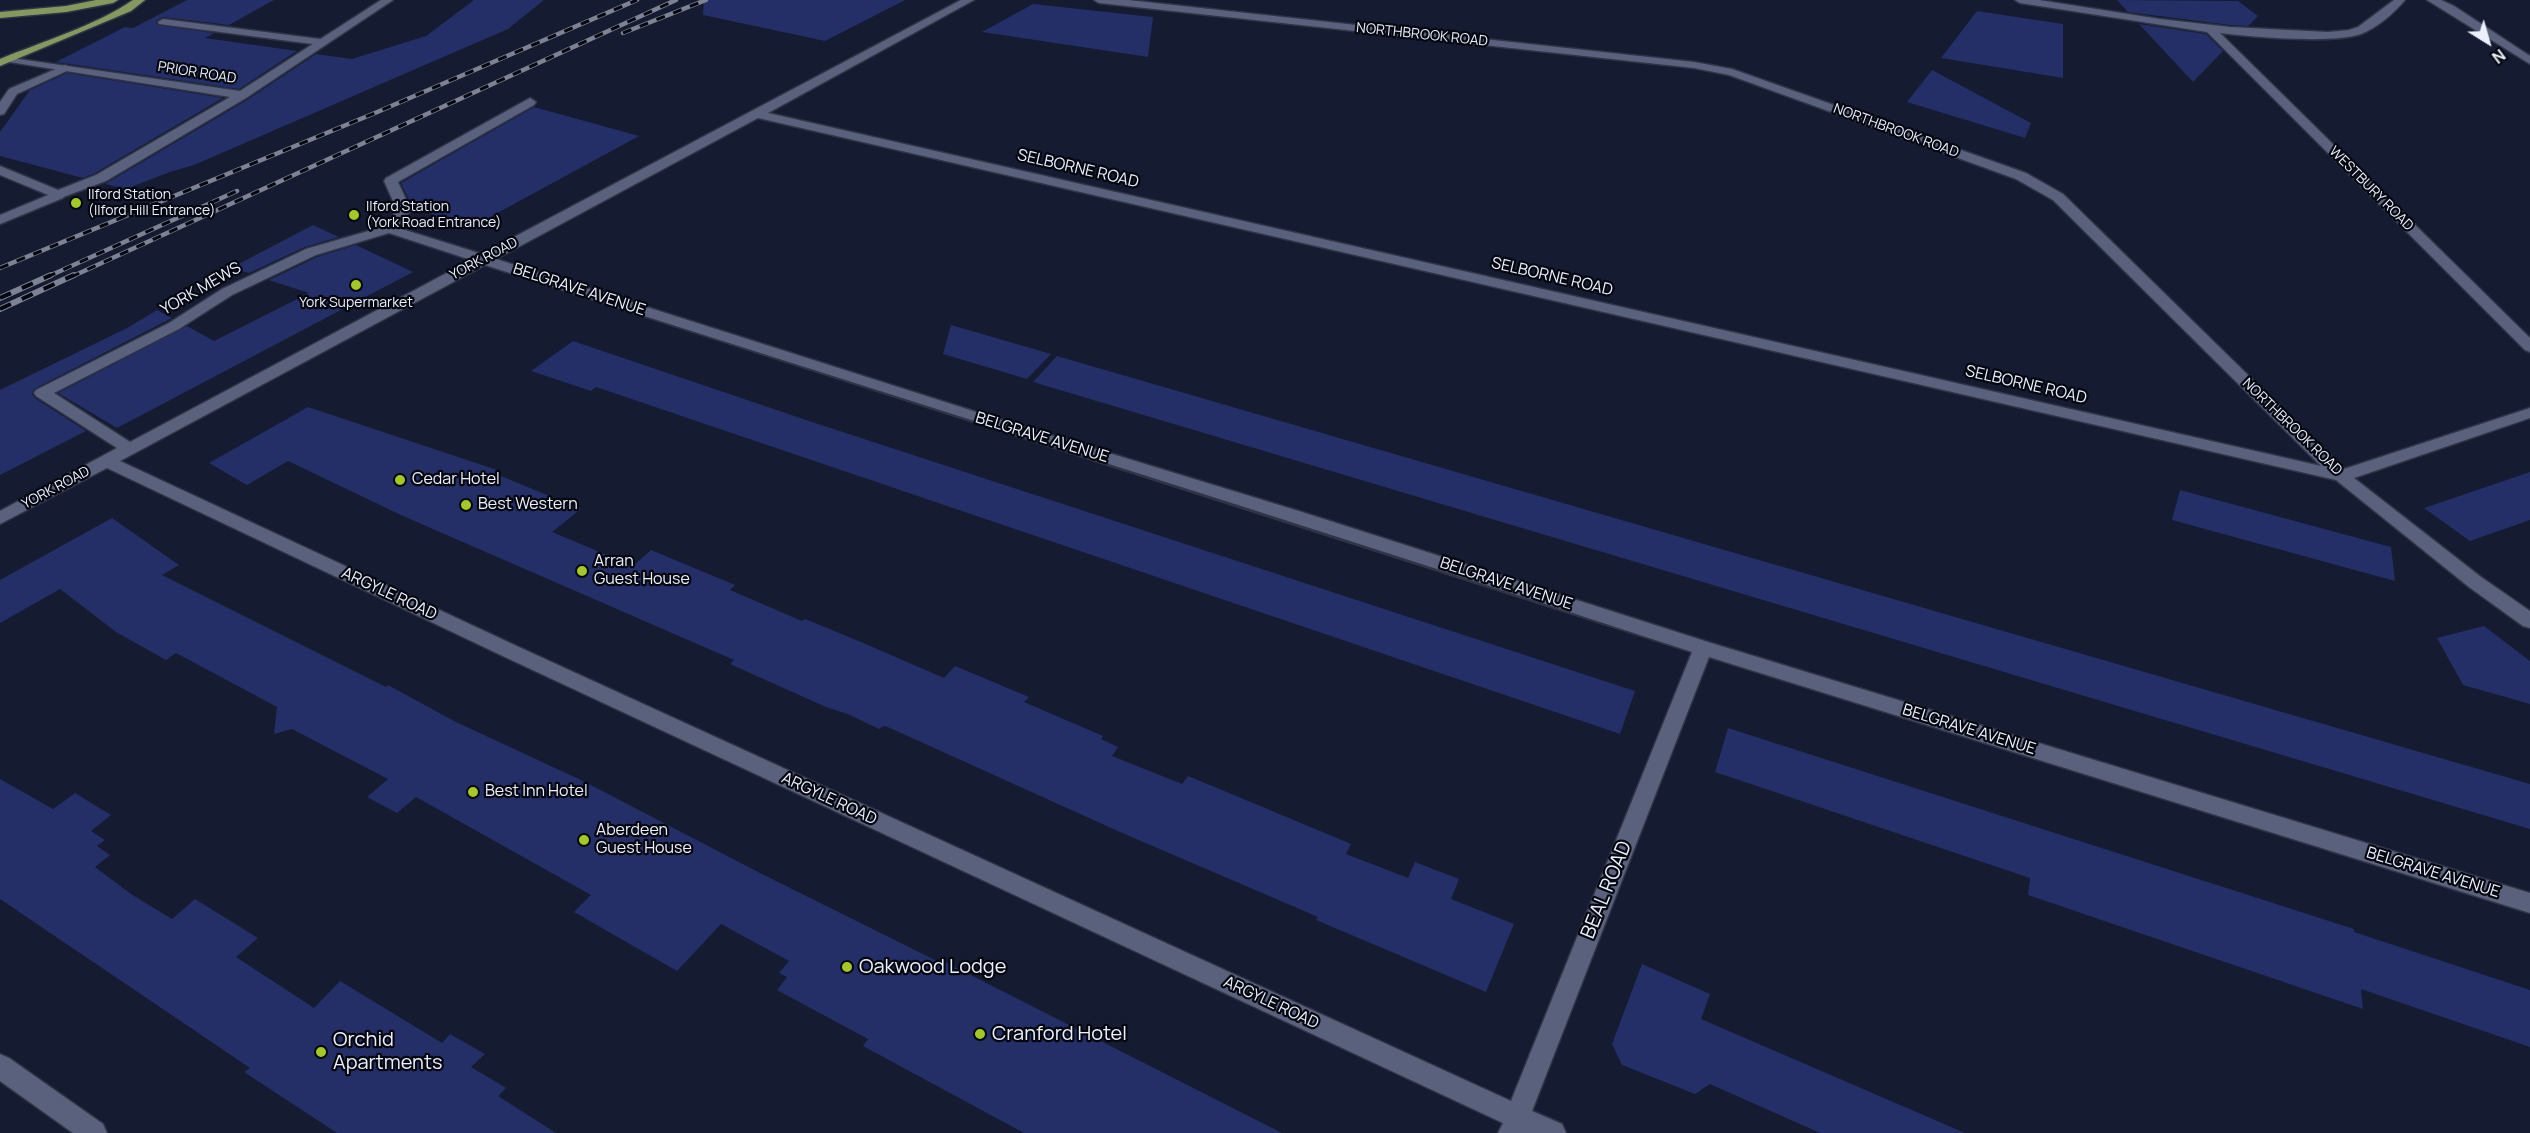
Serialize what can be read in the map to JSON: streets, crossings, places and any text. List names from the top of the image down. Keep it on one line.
{"streets":{"street":["NORTHBROOK ROAD","PRIOR ROAD","SELBORNE ROAD","WESTBURY ROAD","YORK ROAD","YORK MEWS","BELGRAVE AVENUE","ARGYLE ROAD","BEAL ROAD"]},"crossings":[["NORTHBROOK ROAD","SELBORNE ROAD"],["SELBORNE ROAD","YORK ROAD"],["YORK ROAD","YORK MEWS"],["YORK ROAD","BELGRAVE AVENUE"],["YORK ROAD","ARGYLE ROAD"],["BELGRAVE AVENUE","BEAL ROAD"],["ARGYLE ROAD","BEAL ROAD"]],"places":["Ilford Station (Ilford Hill Entrance)","Ilford Station (York Road Entrance)","York Supermarket","Cedar Hotel","Best Western","Arran Guest House","Best Inn Hotel","Aberdeen Guest House","Oakwood Lodge","Cranford Hotel","Orchid Apartments"],"north":"bottom right"}
